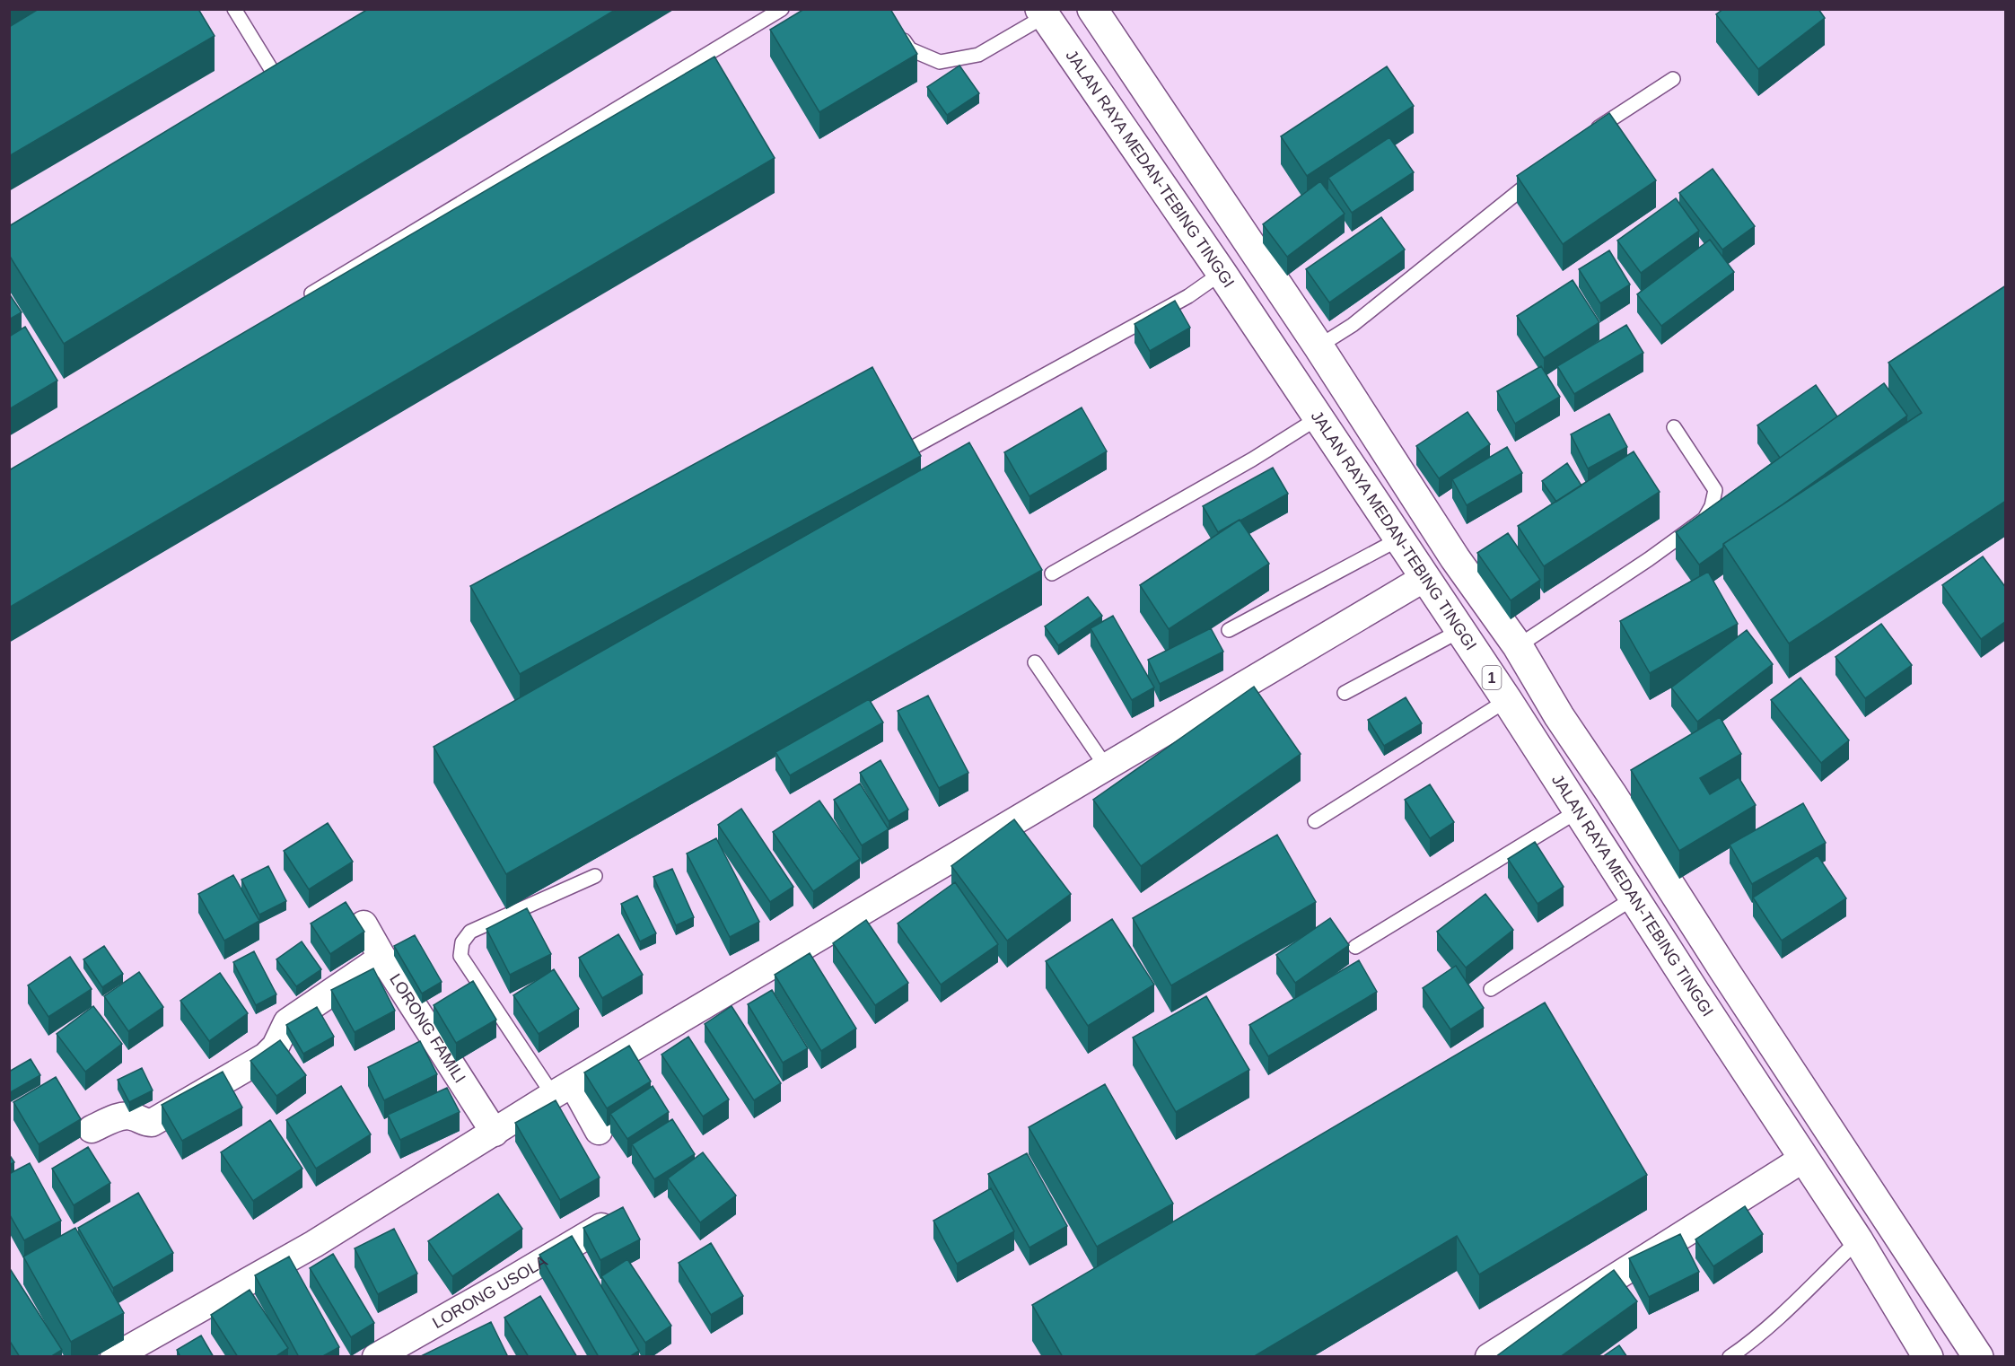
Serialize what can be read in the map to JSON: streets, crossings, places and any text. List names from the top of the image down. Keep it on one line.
{"streets":{"highway":["JALAN RAYA MEDAN-TEBING TINGGI","1"],"street":["LORONG FAMILI","LORONG USOLA"]}}
